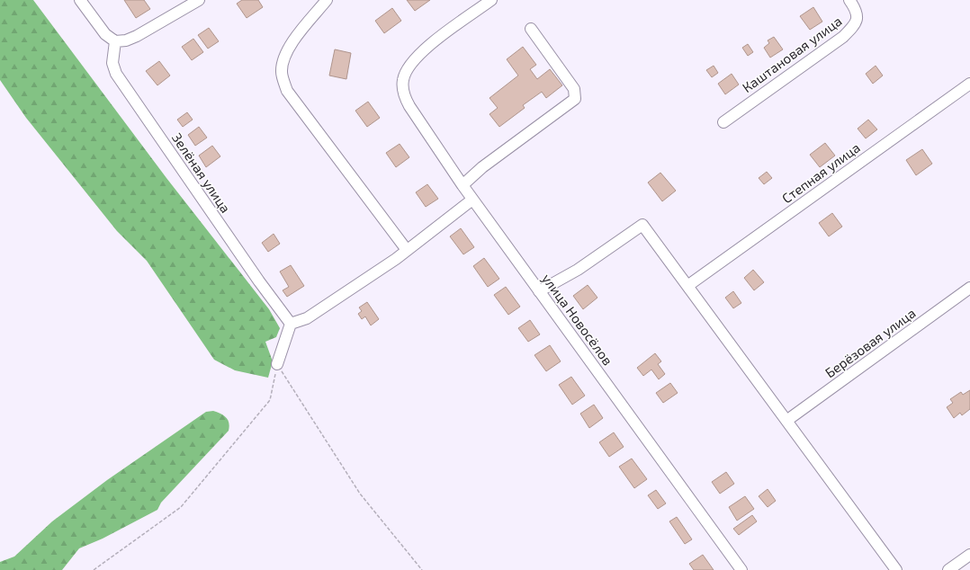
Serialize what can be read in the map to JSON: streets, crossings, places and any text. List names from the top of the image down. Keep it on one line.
{"streets":{"street":["Каштановая улица","Зелёная улица","Степная улица","улица Новосёлов","Берёзовая улица"]}}
